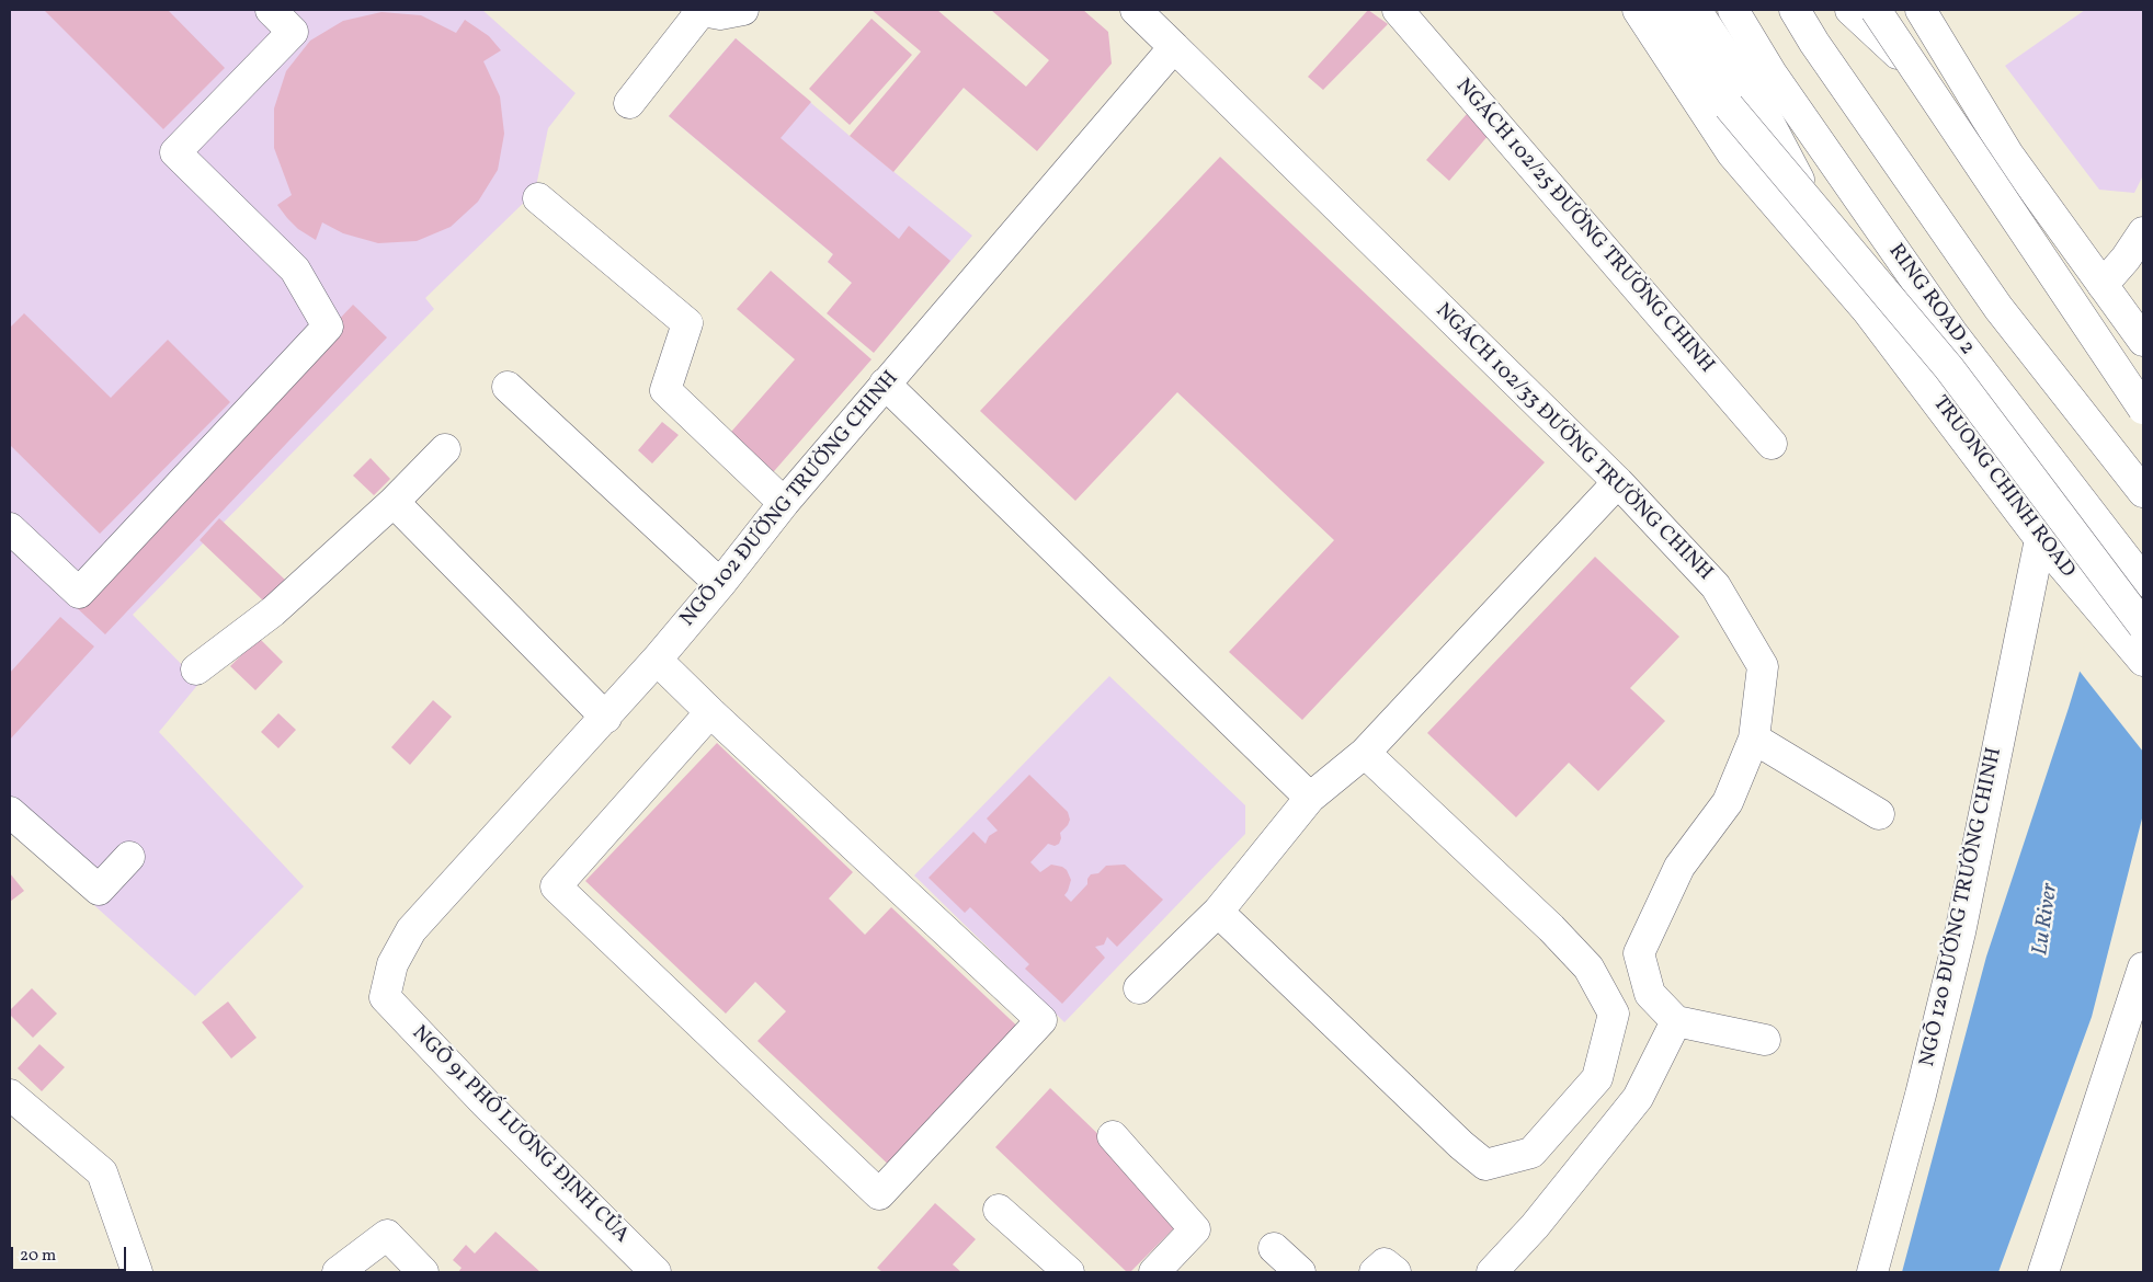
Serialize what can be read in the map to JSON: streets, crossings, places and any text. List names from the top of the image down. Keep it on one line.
{"streets":{"main road":["NGÁCH 102/25 ĐƯỜNG TRƯỜNG CHINH","RING ROAD 2","NGÁCH 102/33 ĐƯỜNG TRƯỜNG CHINH","TRUONG CHINH ROAD","NGÕ 102 ĐƯỜNG TRƯỜNG CHINH","NGÕ 120 ĐƯỜNG TRƯỜNG CHINH","NGÕ 91 PHỐ LƯƠNG ĐỊNH CỦA"]},"crossings":[["NGÁCH 102/33 ĐƯỜNG TRƯỜNG CHINH","NGÕ 102 ĐƯỜNG TRƯỜNG CHINH"],["TRUONG CHINH ROAD","NGÕ 120 ĐƯỜNG TRƯỜNG CHINH"],["NGÕ 102 ĐƯỜNG TRƯỜNG CHINH","NGÕ 91 PHỐ LƯƠNG ĐỊNH CỦA"]],"water":["Lu River"],"scale_bar":"20 m"}
